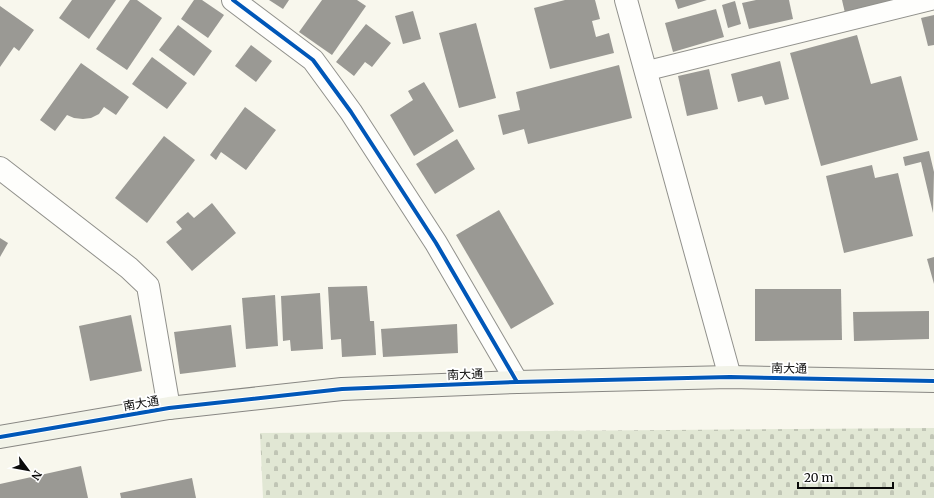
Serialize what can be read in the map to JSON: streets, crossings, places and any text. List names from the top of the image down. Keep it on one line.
{"streets":{"street":["南大通"]},"scale_bar":"20 m","north":"bottom right"}
